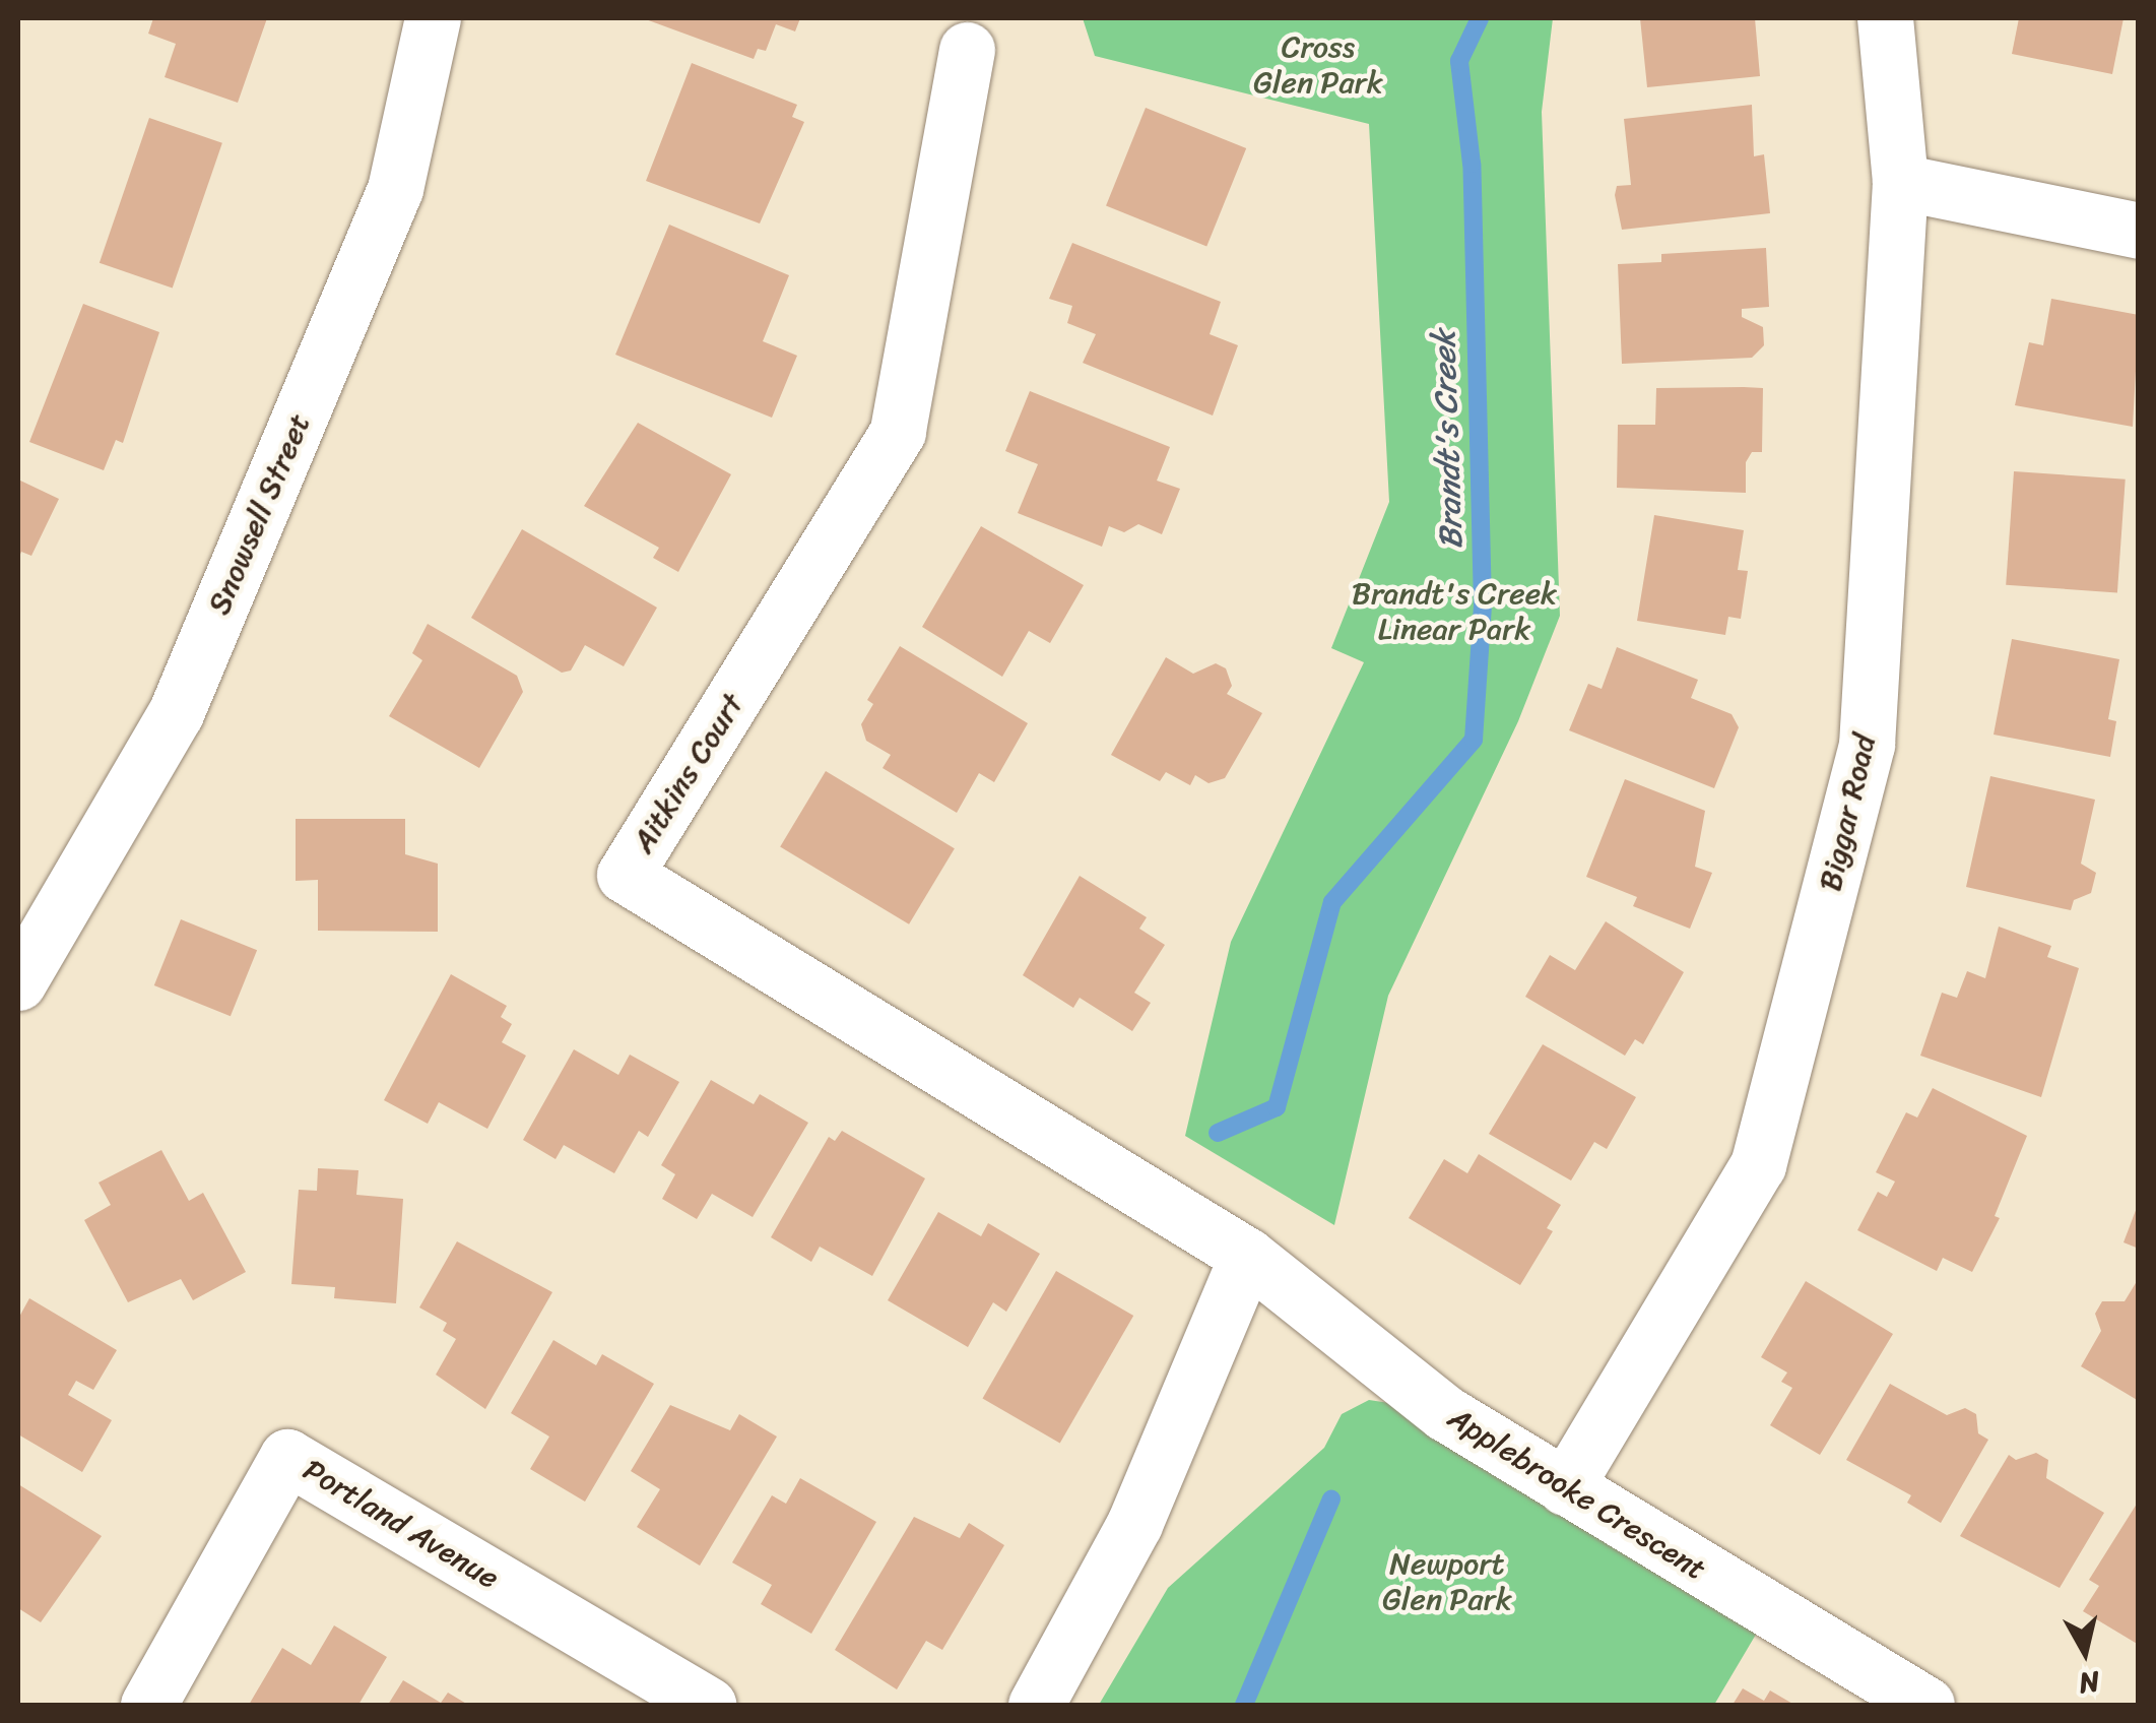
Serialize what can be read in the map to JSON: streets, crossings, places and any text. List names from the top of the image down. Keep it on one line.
{"streets":{"street":["Snowsell Street","Aitkins Court","Biggar Road","Applebrooke Crescent","Portland Avenue"]},"crossings":[["Aitkins Court","Applebrooke Crescent"],["Biggar Road","Applebrooke Crescent"]],"water":["Brandt's Creek"],"parks":["Cross Glen Park","Brandt's Creek Linear Park","Newport Glen Park"],"north":"bottom"}
